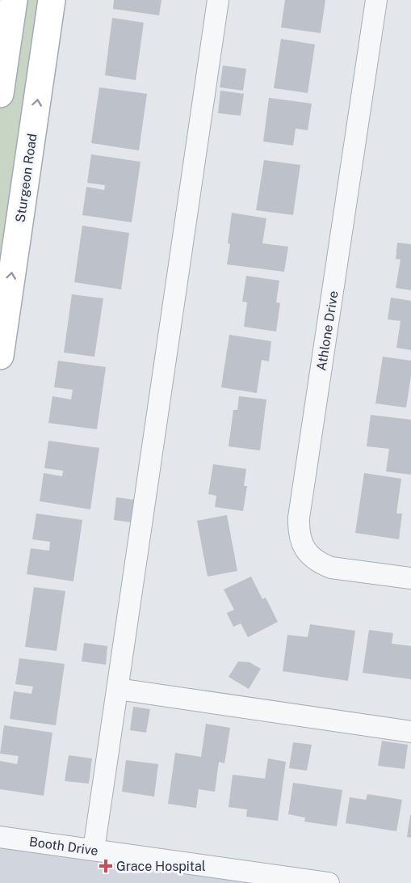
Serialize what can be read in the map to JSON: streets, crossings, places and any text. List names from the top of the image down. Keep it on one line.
{"streets":{"main road":["Sturgeon Road"],"street":["Athlone Drive","Booth Drive"]},"one_way":["Sturgeon Road"],"places":{"health":["Grace Hospital"]}}
